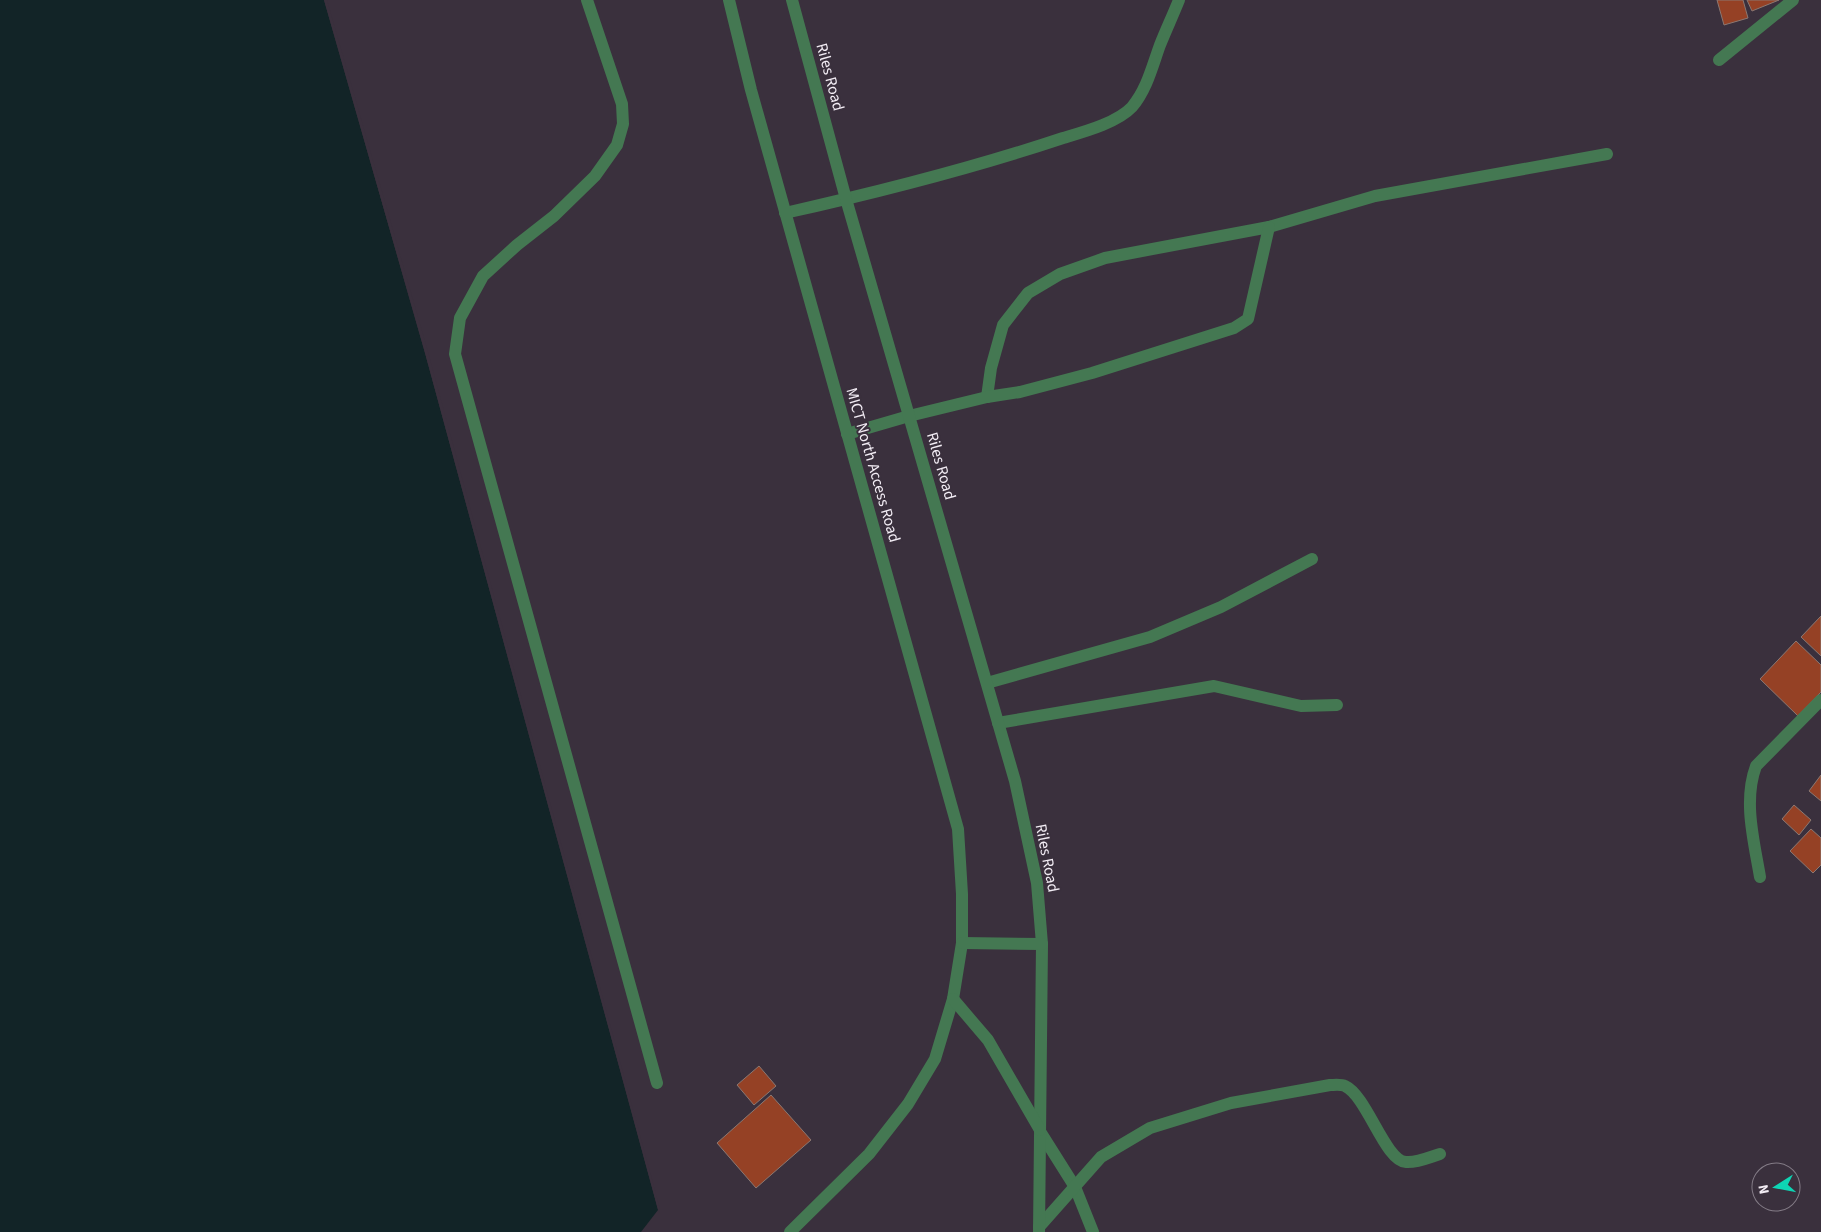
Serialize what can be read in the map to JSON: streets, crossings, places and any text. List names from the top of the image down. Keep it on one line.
{"streets":{"street":["Riles Road","MICT North Access Road"]},"north":"left"}
